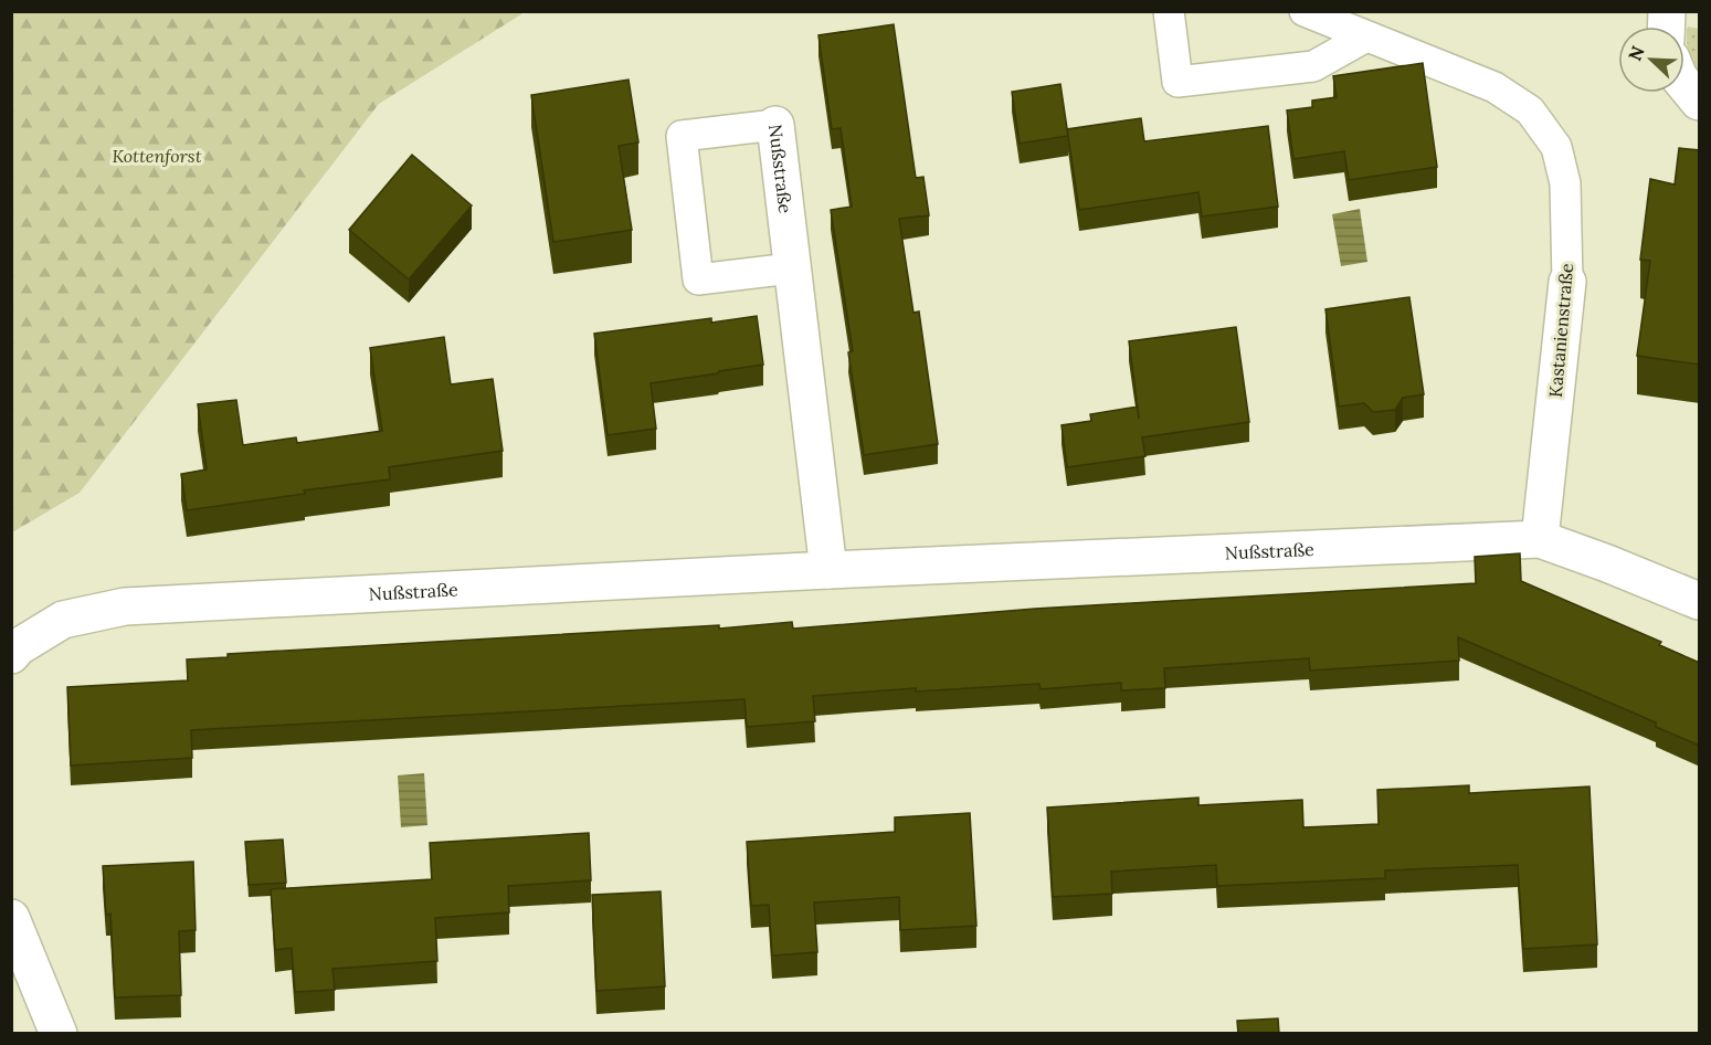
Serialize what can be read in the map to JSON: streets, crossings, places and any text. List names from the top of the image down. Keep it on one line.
{"streets":{"street":["Nußstraße","Kastanienstraße"]},"crossings":[["Nußstraße","Kastanienstraße"]],"parks":["Kottenforst"],"north":"top left"}
